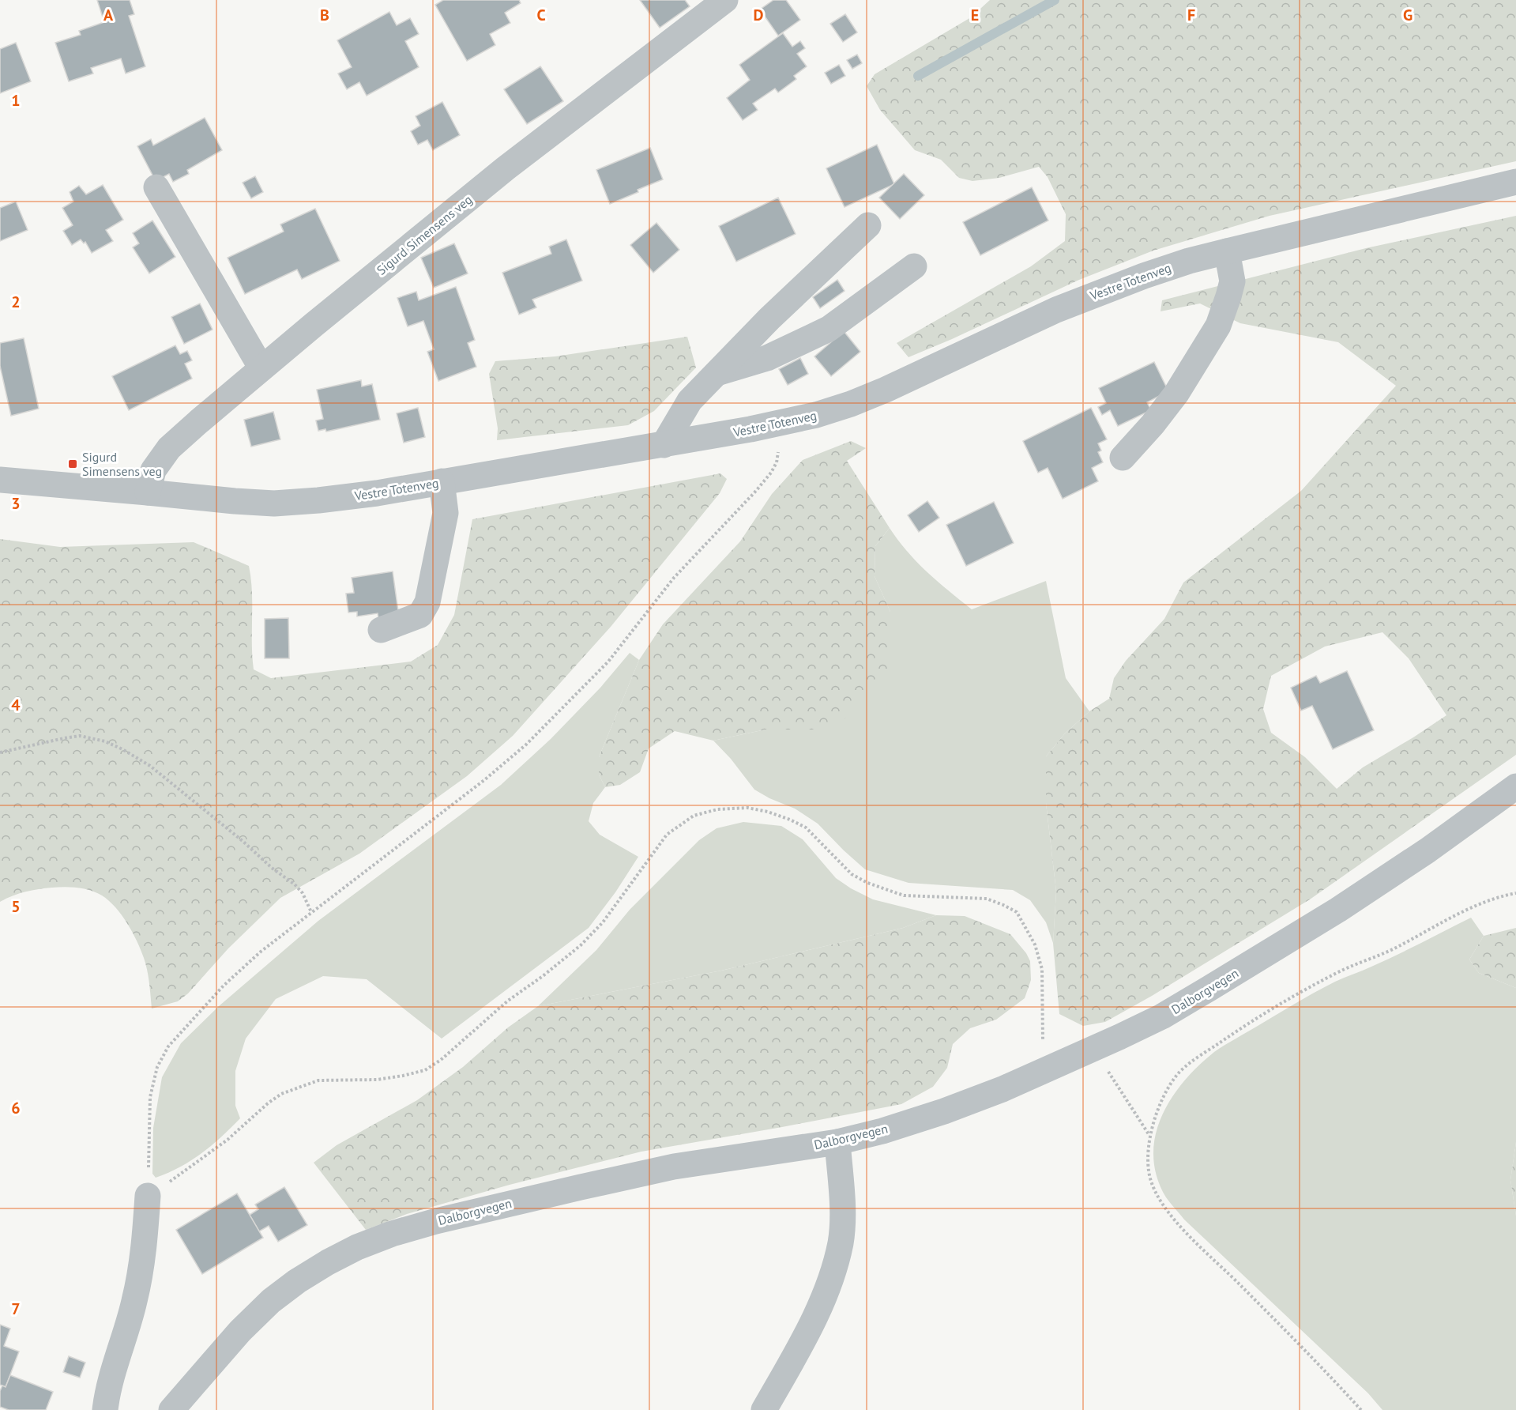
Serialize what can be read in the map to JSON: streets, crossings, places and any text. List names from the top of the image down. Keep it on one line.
{"streets":{"street":["Sigurd Simensens veg","Vestre Totenveg","Dalborgvegen"]},"crossings":[["Sigurd Simensens veg","Vestre Totenveg"]],"places":{"transit":["Sigurd Simensens veg"]},"grid":{"columns":["A","B","C","D","E","F","G"],"rows":["1","2","3","4","5","6","7"]}}
